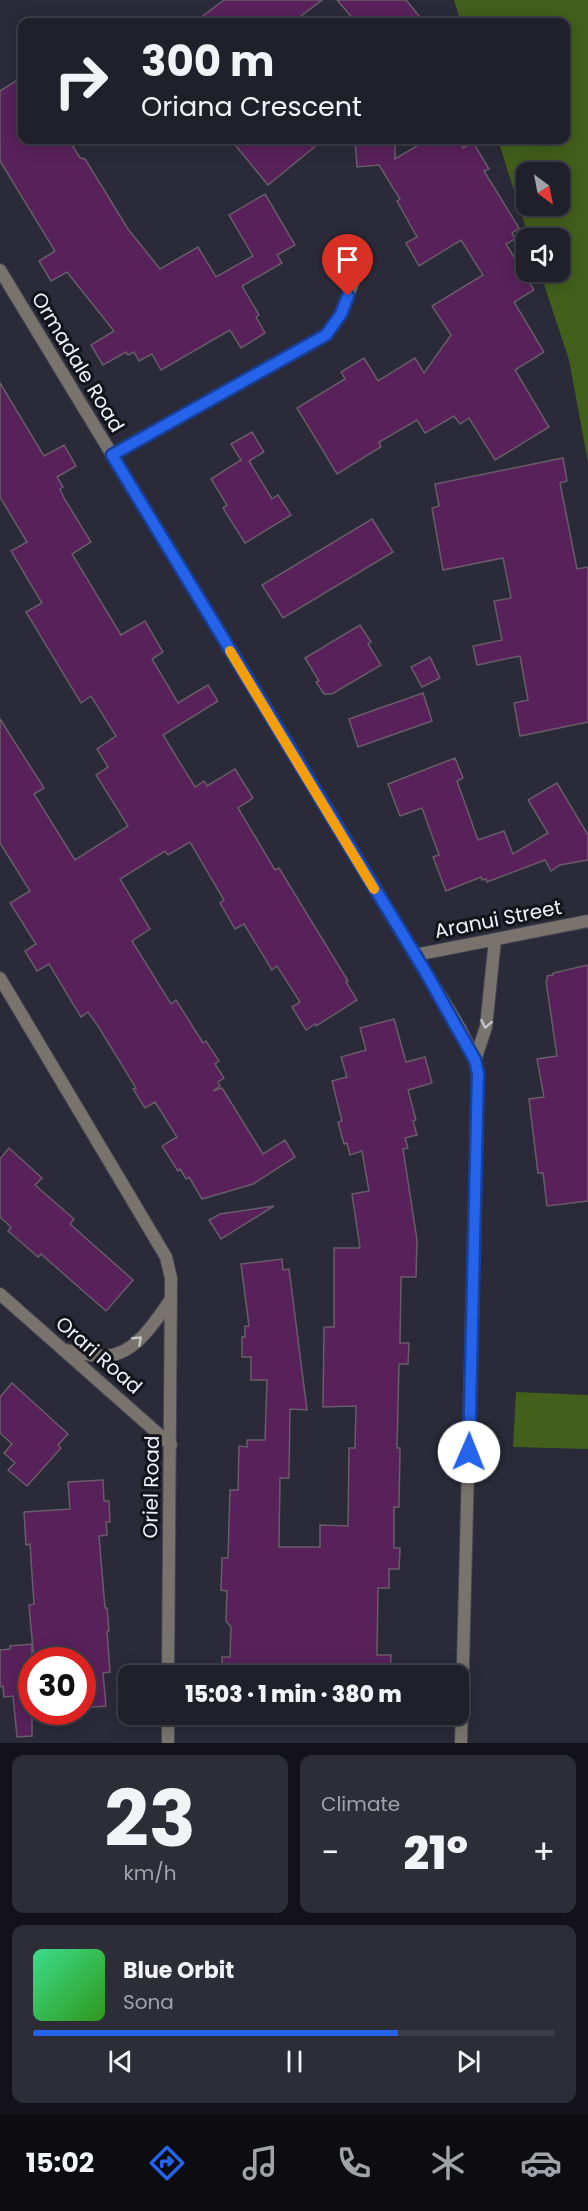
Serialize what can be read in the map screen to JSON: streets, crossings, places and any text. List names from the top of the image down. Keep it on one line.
{"streets":{"street":["Ormadale Road","Aranui Street","Orari Road","Oriel Road"]},"crossings":[["Ormadale Road","Aranui Street"],["Orari Road","Oriel Road"]],"north":"bottom right","page":{"turn":["300 m","Oriana Crescent"],"limit":"30","trip":"15:03 · 1 min · 380 m","tile":[["23","km/h"],"Climate"],"heat":["−","21°","+"],"song":["Blue Orbit","Sona"],"tabs":"15:02"}}
